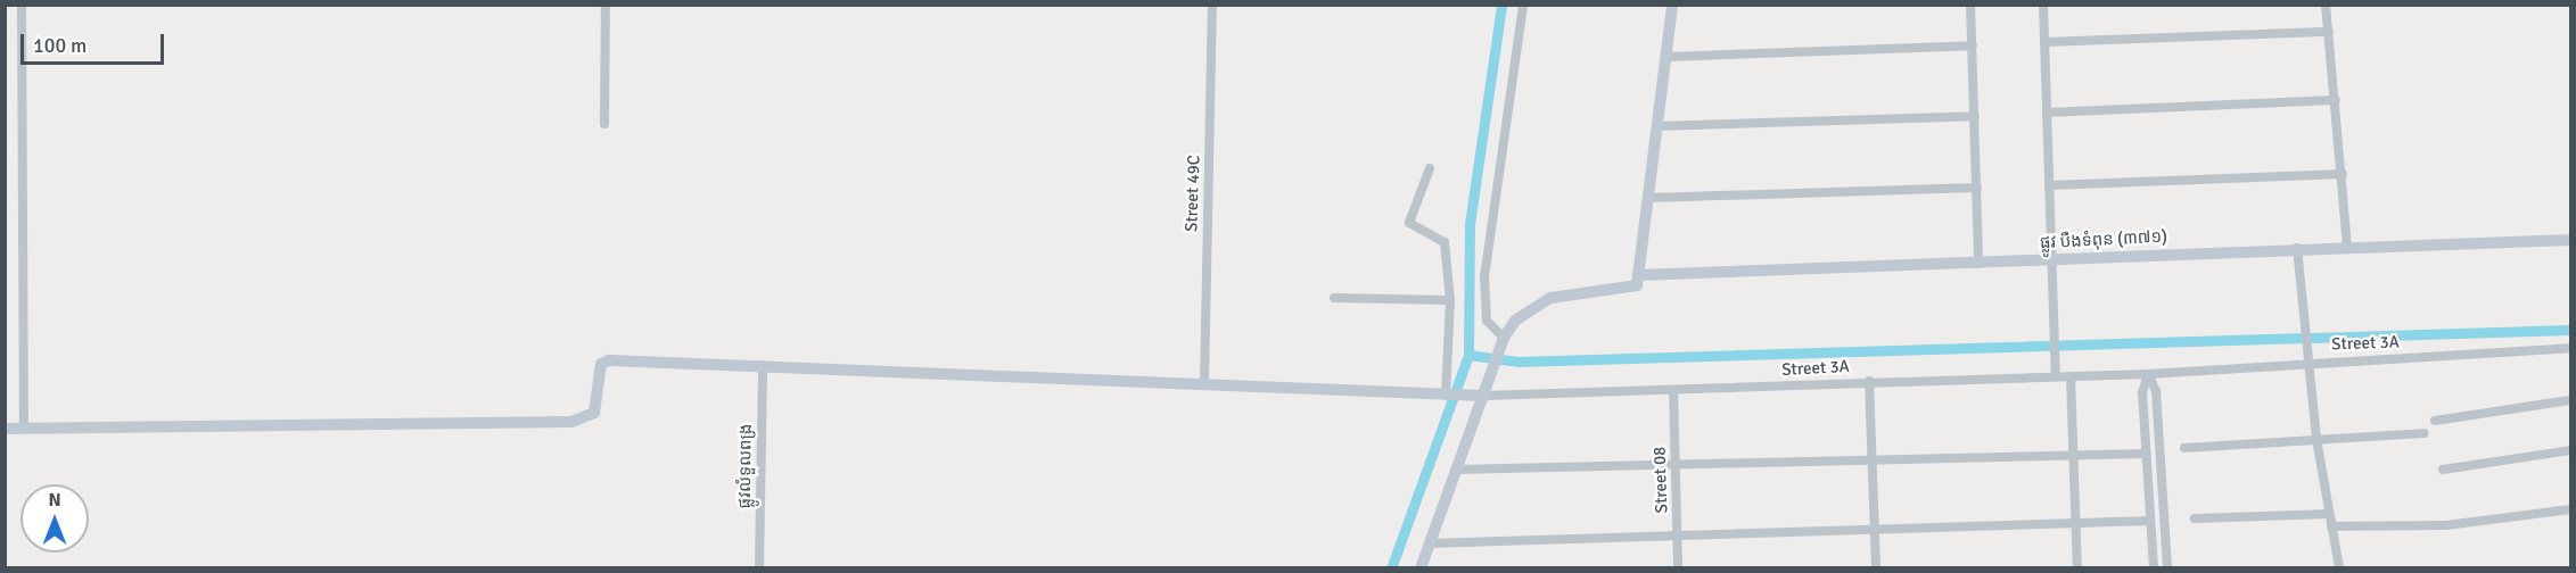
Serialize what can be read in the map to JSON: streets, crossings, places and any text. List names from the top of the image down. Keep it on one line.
{"streets":{"street":["Street 49C","ផ្លូវ បឹងទំពុន (៣៧១)","Street 3A","ផ្លូវលំទួលពង្រ","Street 08"]},"crossings":[["Street 3A","Street 08"]],"scale_bar":"100 m","north":"top"}
